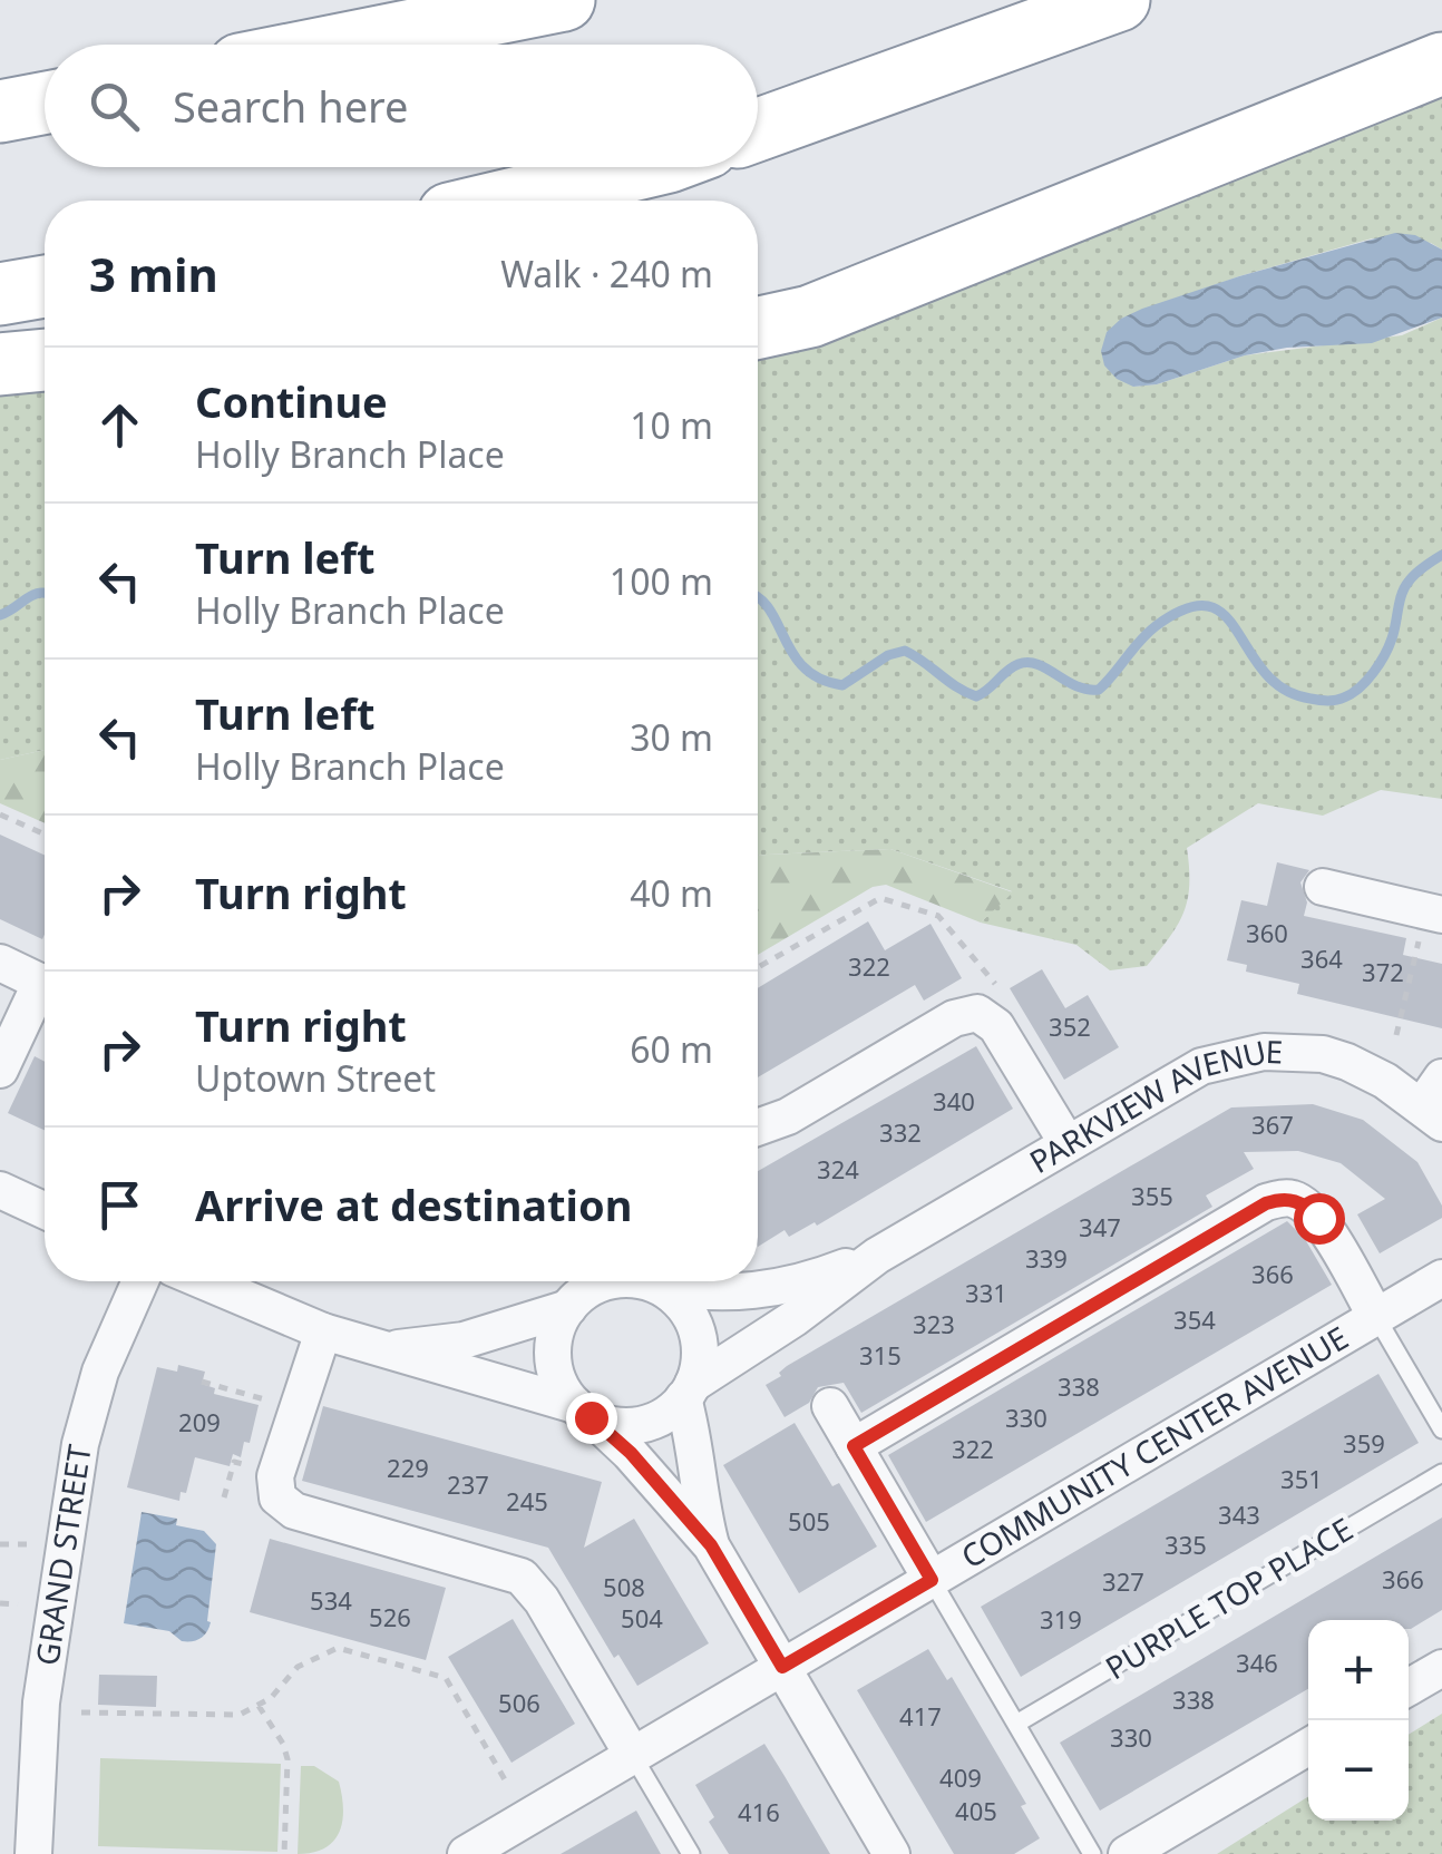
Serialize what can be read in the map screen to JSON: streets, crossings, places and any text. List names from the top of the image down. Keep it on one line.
{"streets":{"street":["PARKVIEW AVENUE","COMMUNITY CENTER AVENUE","GRAND STREET"],"lane":["PURPLE TOP PLACE"]},"house_numbers":["360","364","322","372","352","340","367","332","324","355","347","339","366","331","354","323","315","338","330","209","359","322","229","351","237","245","343","505","335","366","327","508","534","526","504","319","346","338","506","417","330","409","405","416"],"page":{"search":"Search here","heading":["3 min","Walk · 240 m"],"list":[["Continue","Holly Branch Place","10 m"],["Turn left","Holly Branch Place","100 m"],["Turn left","Holly Branch Place","30 m"],["Turn right","40 m"],["Turn right","Uptown Street","60 m"],"Arrive at destination"],"map_buttons":["+","−"]}}
